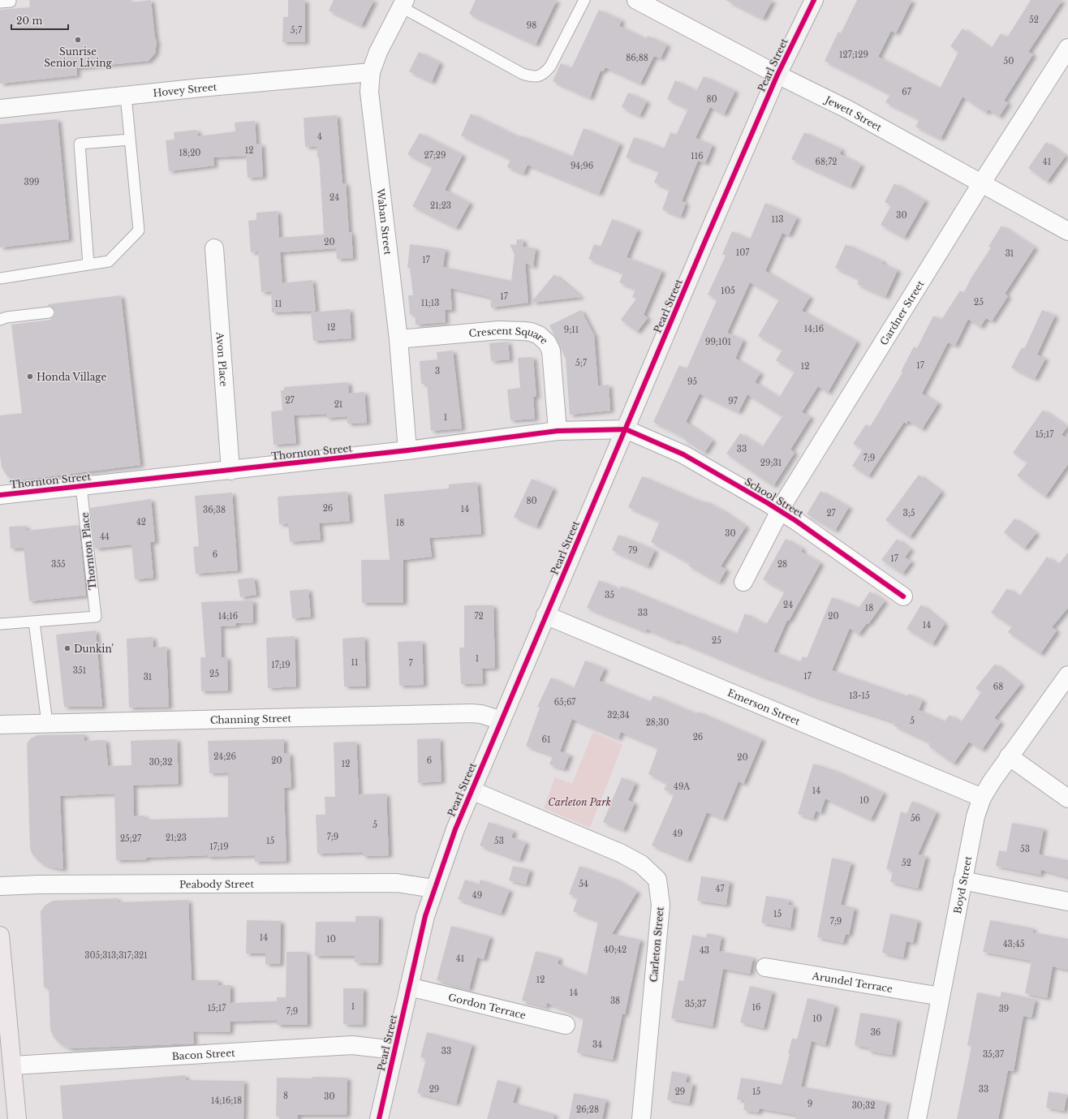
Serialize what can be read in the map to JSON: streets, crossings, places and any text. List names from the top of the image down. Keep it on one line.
{"streets":{"street":["Pearl Street","Hovey Street","Jewett Street","Waban Street","Gardner Street","Crescent Square","Avon Place","Thornton Street","School Street","Emerson Street","Channing Street","Peabody Street","Boyd Street","Carleton Street","Arundel Terrace","Gordon Terrace","Bacon Street"],"lane":["Thornton Place"]},"crossings":[["Pearl Street","Jewett Street"],["Pearl Street","Thornton Street"],["Pearl Street","School Street"],["Pearl Street","Emerson Street"],["Pearl Street","Channing Street"],["Pearl Street","Peabody Street"],["Pearl Street","Carleton Street"],["Pearl Street","Gordon Terrace"],["Pearl Street","Bacon Street"],["Hovey Street","Waban Street"],["Jewett Street","Gardner Street"],["Waban Street","Crescent Square"],["Waban Street","Thornton Street"],["Gardner Street","School Street"],["Crescent Square","Thornton Street"],["Avon Place","Thornton Street"],["Thornton Street","School Street"],["Thornton Street","Thornton Place"],["Emerson Street","Boyd Street"],["Boyd Street","Arundel Terrace"]],"parks":["Carleton Park"],"places":["Sunrise Senior Living","Honda Village","Dunkin'"],"house_numbers":["52","98","5;7","127;129","86;88","50","67","80","4","12","18;20","27;29","116","68;72","41","94;96","399","24","21;23","30","113","20","107","31","17","105","17","25","11;13","11","12","14;16","9;11","99;101","5;7","17","12","3","95","27","97","21","1","15;17","33","7;9","29;31","80","26","14","36;38","27","3;5","42","18","30","44","79","6","17","355","28","35","24","18","33","14;16","72","20","14","25","1","11","7","17;19","351","25","17","31","68","13-15","65;67","32;34","5","28;30","26","61","24;26","20","20","6","30;32","12","49A","14","10","56","5","49","7;9","21;23","25;27","15","53","17;19","53","52","54","47","49","15","7;9","14","10","43;45","40;42","43","305;313;317;321","41","12","14","38","35;37","1","16","15;17","39","7;9","10","36","34","33","35;37","29","33","29","15","8","30","14;16;18","9","30;32","26;28"],"scale_bar":"20 m"}
